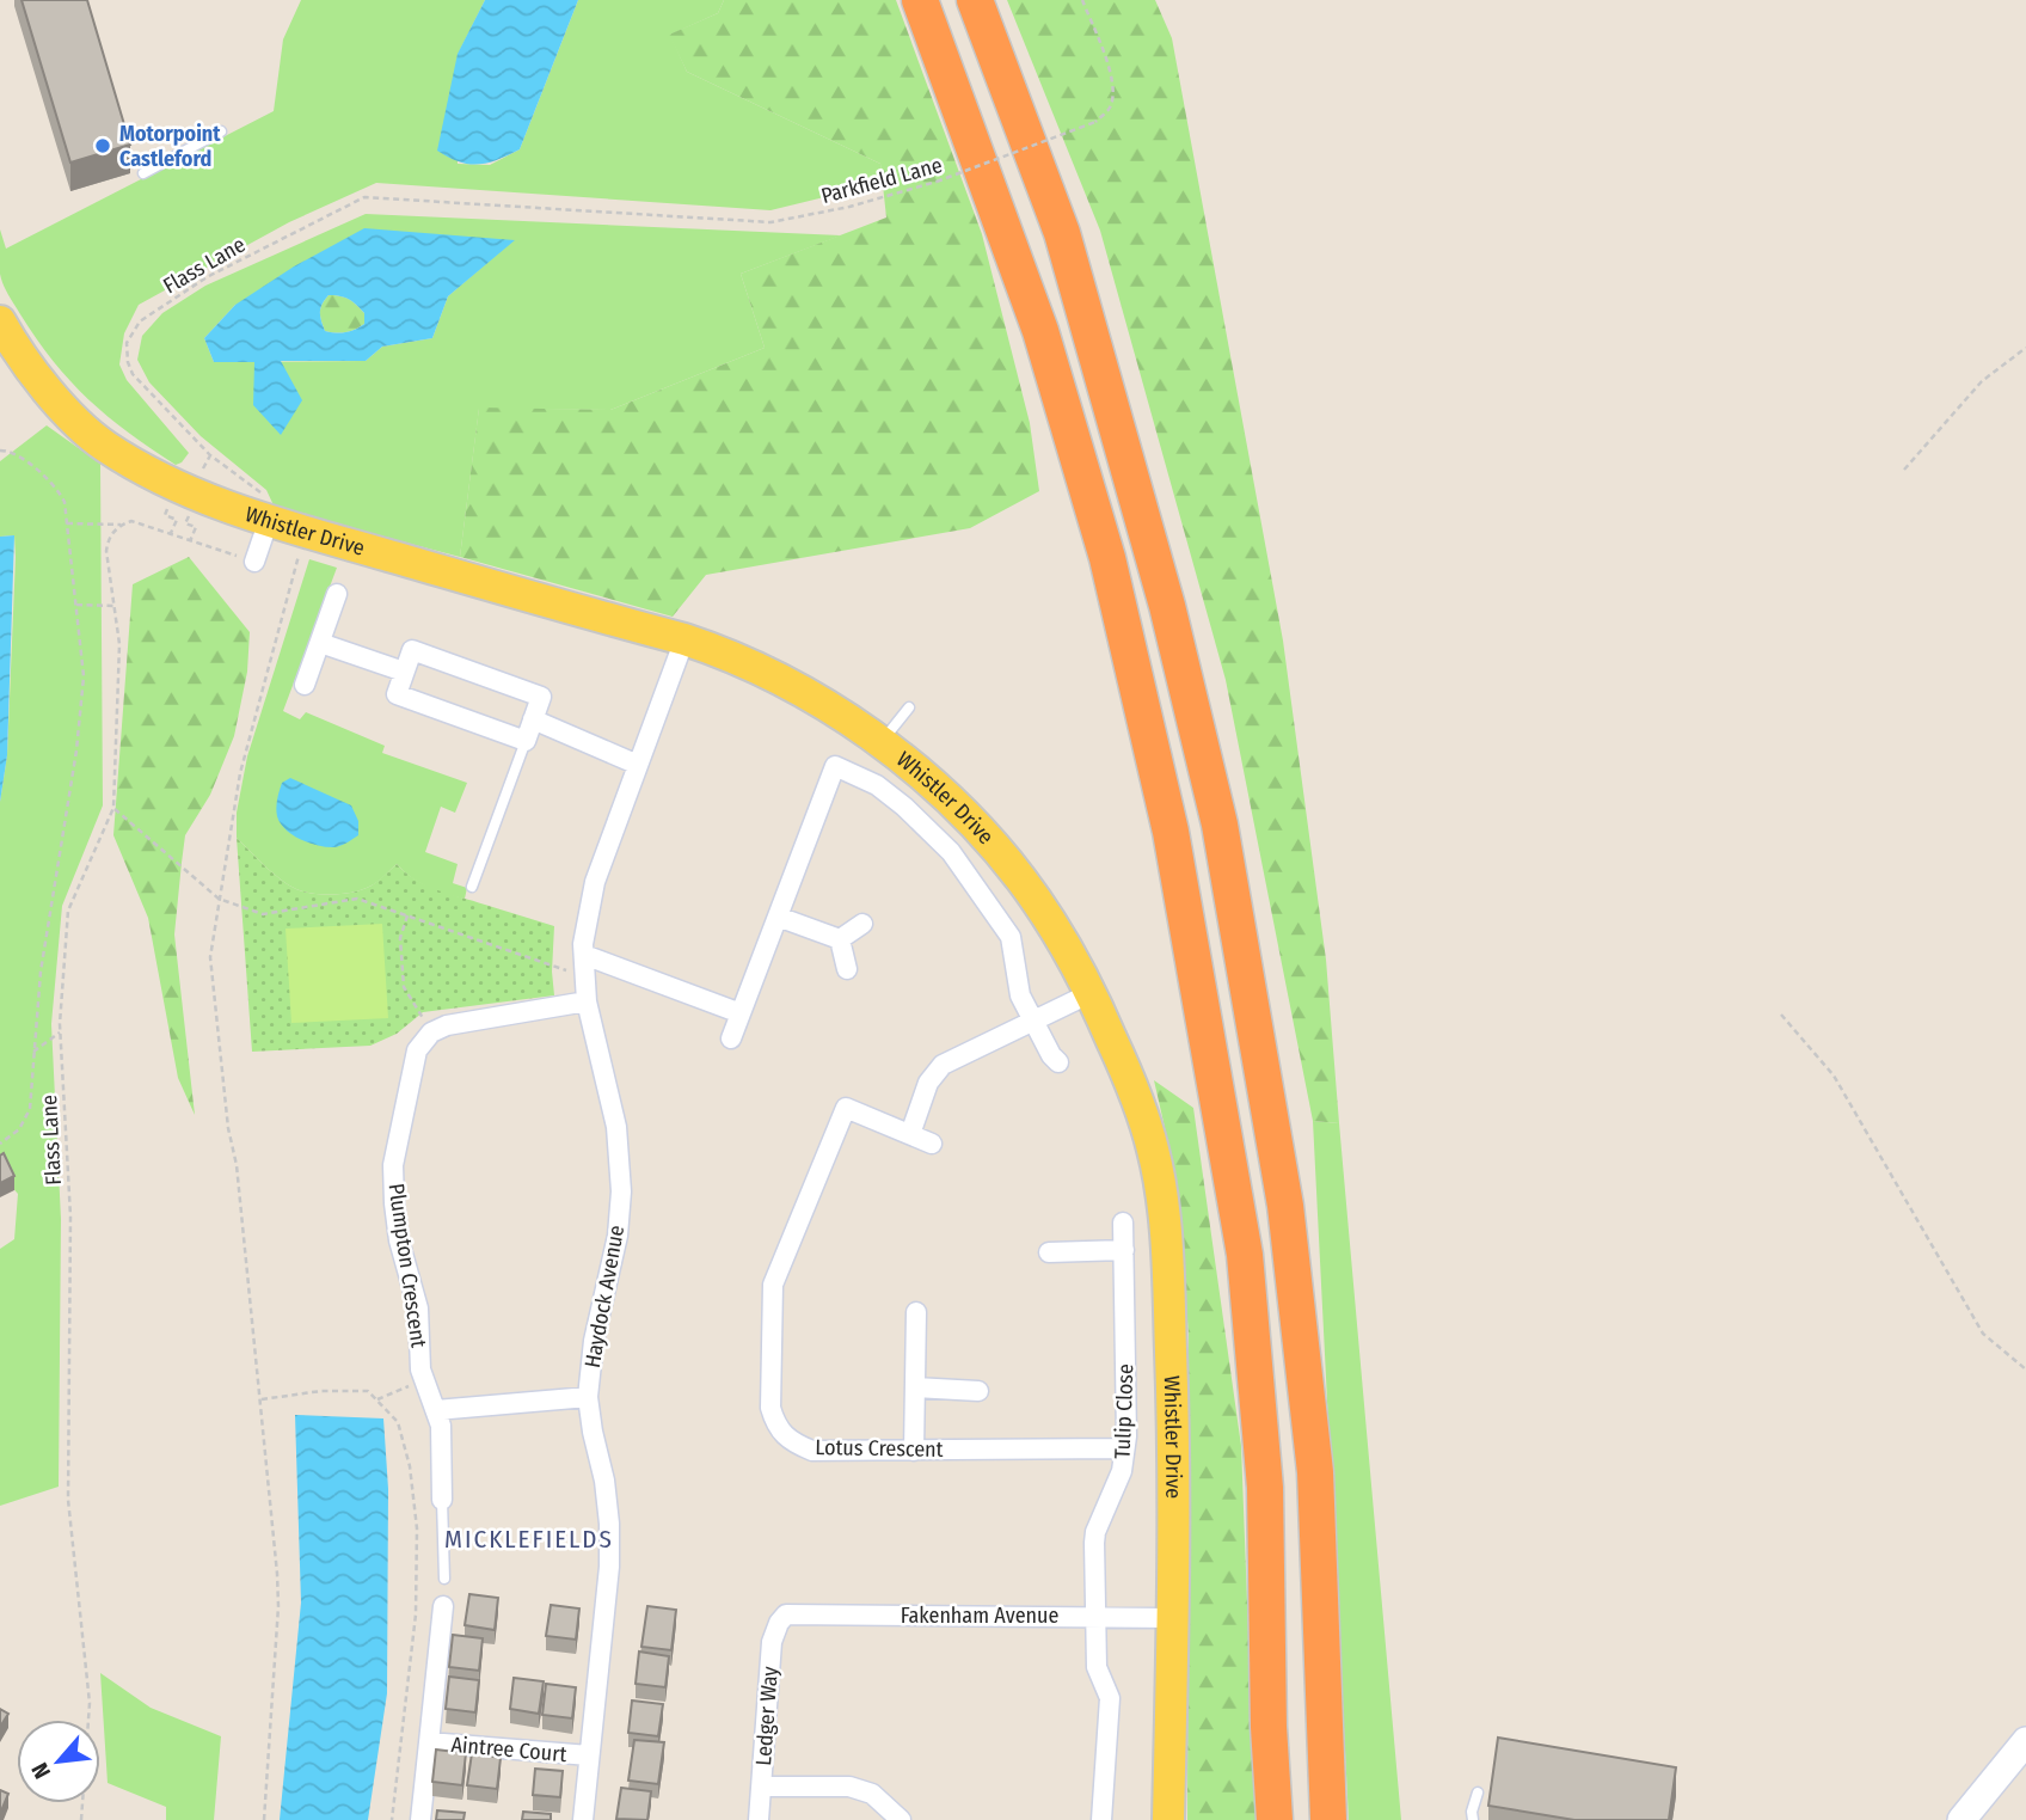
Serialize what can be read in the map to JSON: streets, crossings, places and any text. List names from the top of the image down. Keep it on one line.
{"streets":{"main road":["Whistler Drive"],"street":["Plumpton Crescent","Haydock Avenue","Tulip Close","Lotus Crescent","Fakenham Avenue","Ledger Way","Aintree Court"],"path":["Parkfield Lane","Flass Lane"]},"crossings":[["Parkfield Lane","Flass Lane"],["Flass Lane","Whistler Drive"],["Whistler Drive","Haydock Avenue"],["Whistler Drive","Fakenham Avenue"],["Haydock Avenue","Aintree Court"],["Tulip Close","Lotus Crescent"],["Tulip Close","Fakenham Avenue"],["Fakenham Avenue","Ledger Way"]],"districts":["MICKLEFIELDS"],"places":["Motorpoint Castleford"],"north":"bottom left"}
